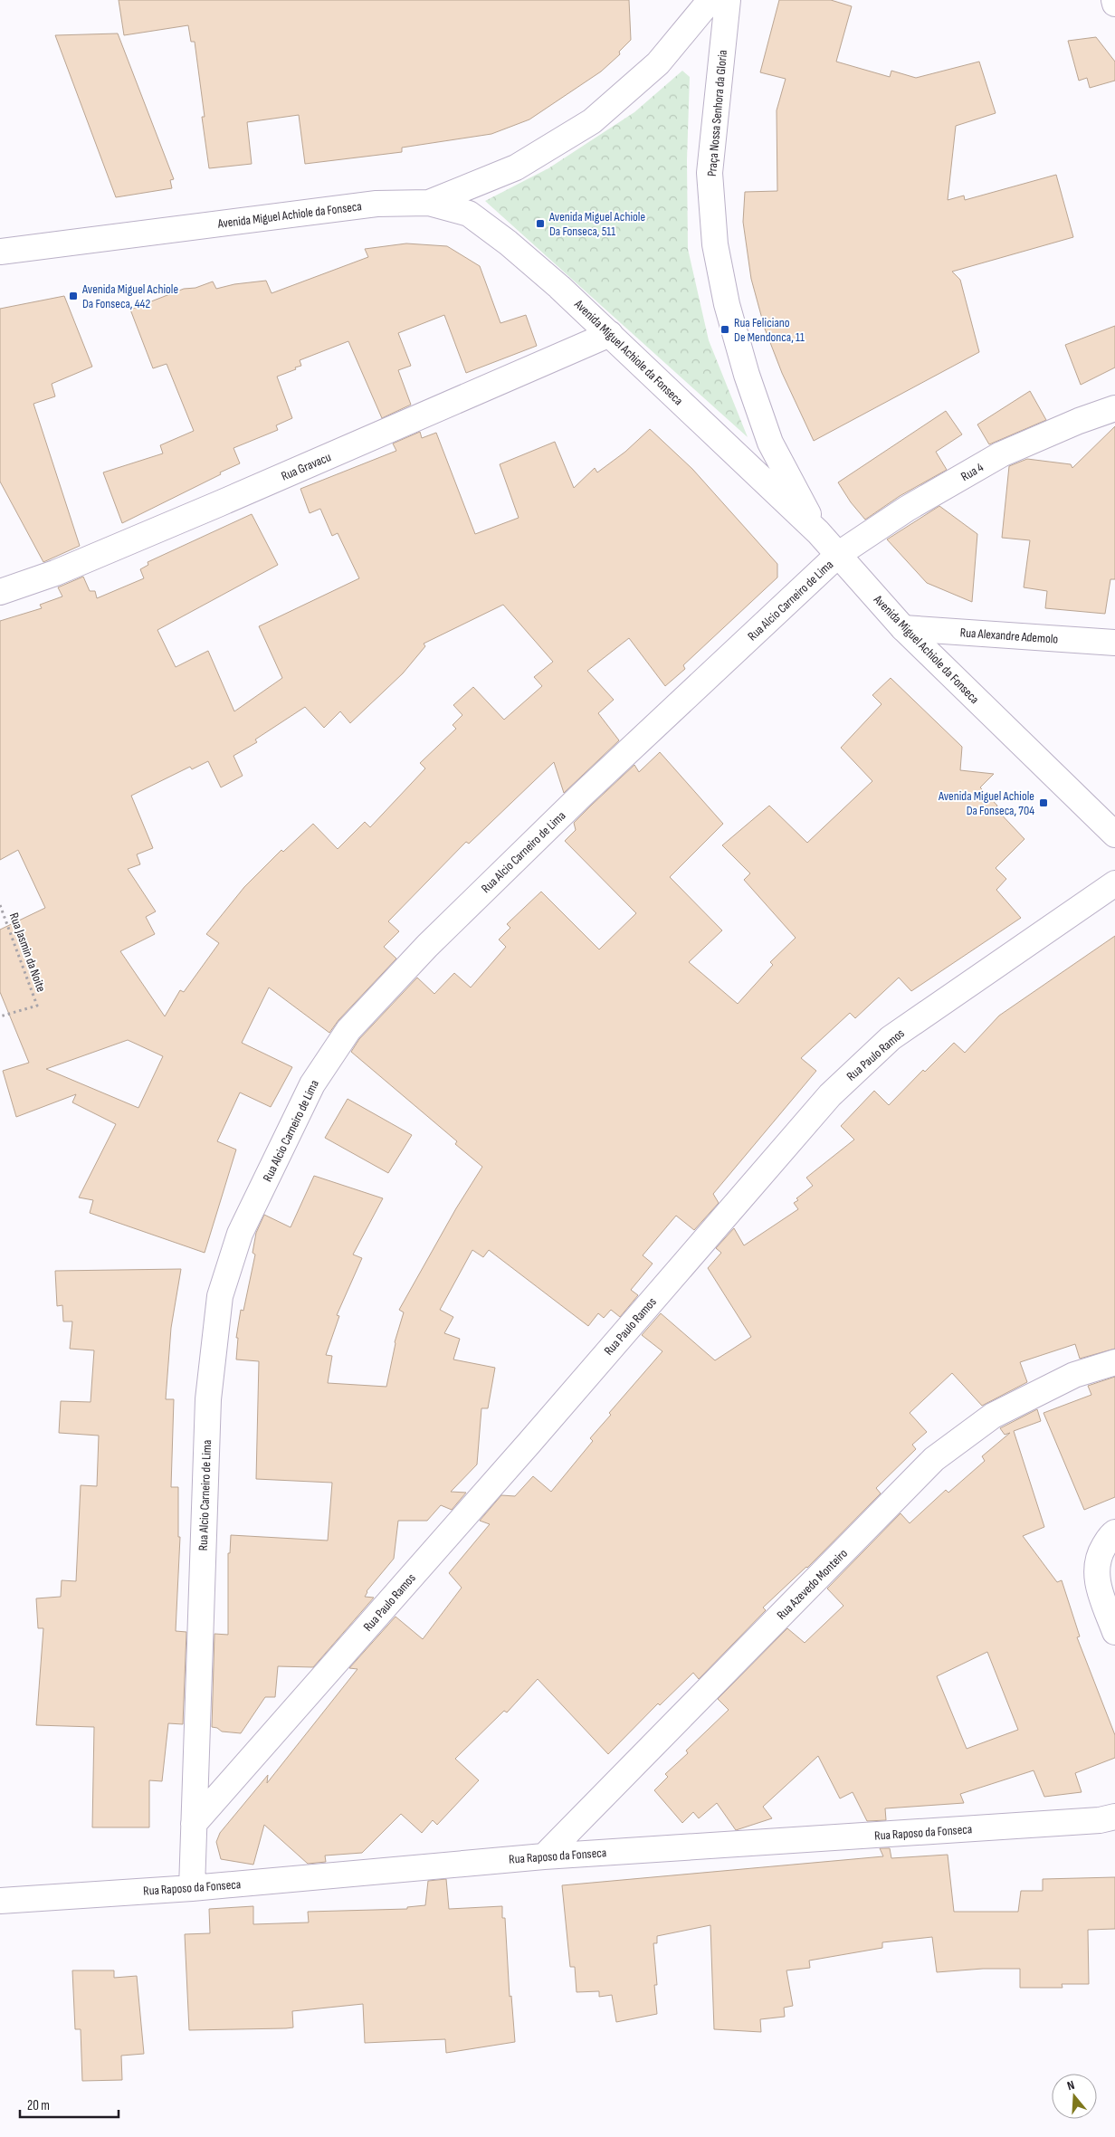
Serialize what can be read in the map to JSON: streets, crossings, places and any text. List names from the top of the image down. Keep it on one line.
{"streets":{"street":["Praça Nossa Senhora da Gloria","Avenida Miguel Achiole da Fonseca","Rua Gravacu","Rua 4","Rua Alcio Carneiro de Lima","Rua Alexandre Ademolo","Rua Paulo Ramos","Rua Azevedo Monteiro","Rua Raposo da Fonseca"],"path":["Rua Jasmin da Noite"]},"crossings":[["Praça Nossa Senhora da Gloria","Avenida Miguel Achiole da Fonseca"],["Avenida Miguel Achiole da Fonseca","Rua Gravacu"],["Avenida Miguel Achiole da Fonseca","Rua 4"],["Avenida Miguel Achiole da Fonseca","Rua Alcio Carneiro de Lima"],["Avenida Miguel Achiole da Fonseca","Rua Alexandre Ademolo"],["Rua 4","Rua Alcio Carneiro de Lima"],["Rua Alcio Carneiro de Lima","Rua Paulo Ramos"],["Rua Alcio Carneiro de Lima","Rua Raposo da Fonseca"],["Rua Azevedo Monteiro","Rua Raposo da Fonseca"]],"places":{"transit":["Avenida Miguel Achiole Da Fonseca, 511","Avenida Miguel Achiole Da Fonseca, 442","Rua Feliciano De Mendonca, 11","Avenida Miguel Achiole Da Fonseca, 704"]},"scale_bar":"20 m","north":"top"}
